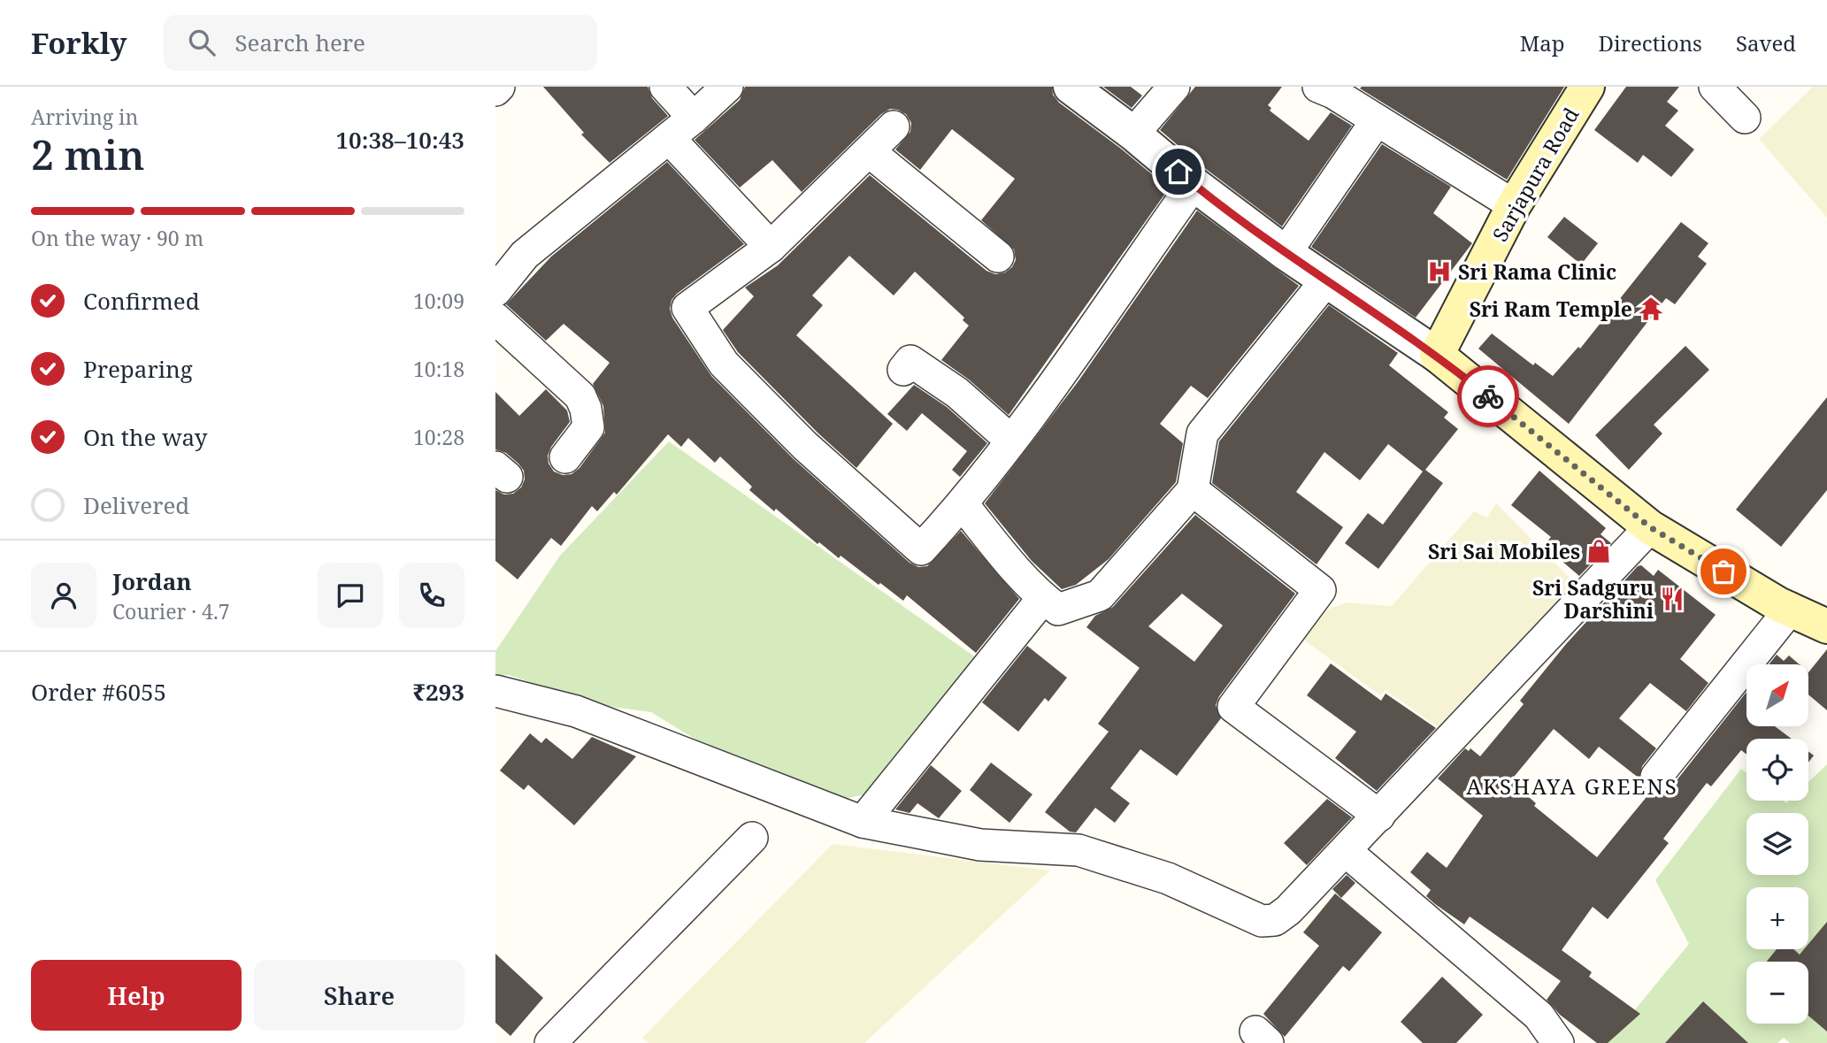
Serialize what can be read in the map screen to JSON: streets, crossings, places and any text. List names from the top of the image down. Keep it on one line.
{"streets":{"main road":["Sarjapura Road"]},"districts":["AKSHAYA GREENS"],"places":{"hospital":["Sri Rama Clinic"],"temple":["Sri Ram Temple"],"shop":["Sri Sai Mobiles"],"restaurant":["Sri Sadguru Darshini"]},"north":"top right","page":{"header":"Forkly","search":"Search here","nav":["Map","Directions","Saved"],"heading":["2 min","Arriving in","10:38–10:43"],"panel":["Jordan","Courier · 4.7","Order #6055","₹293"],"bar":"On the way · 90 m","list":[["Confirmed","10:09"],["Preparing","10:18"],["On the way","10:28"],"Delivered"],"map_buttons":["+","−"],"buttons":["Help","Share"]}}
